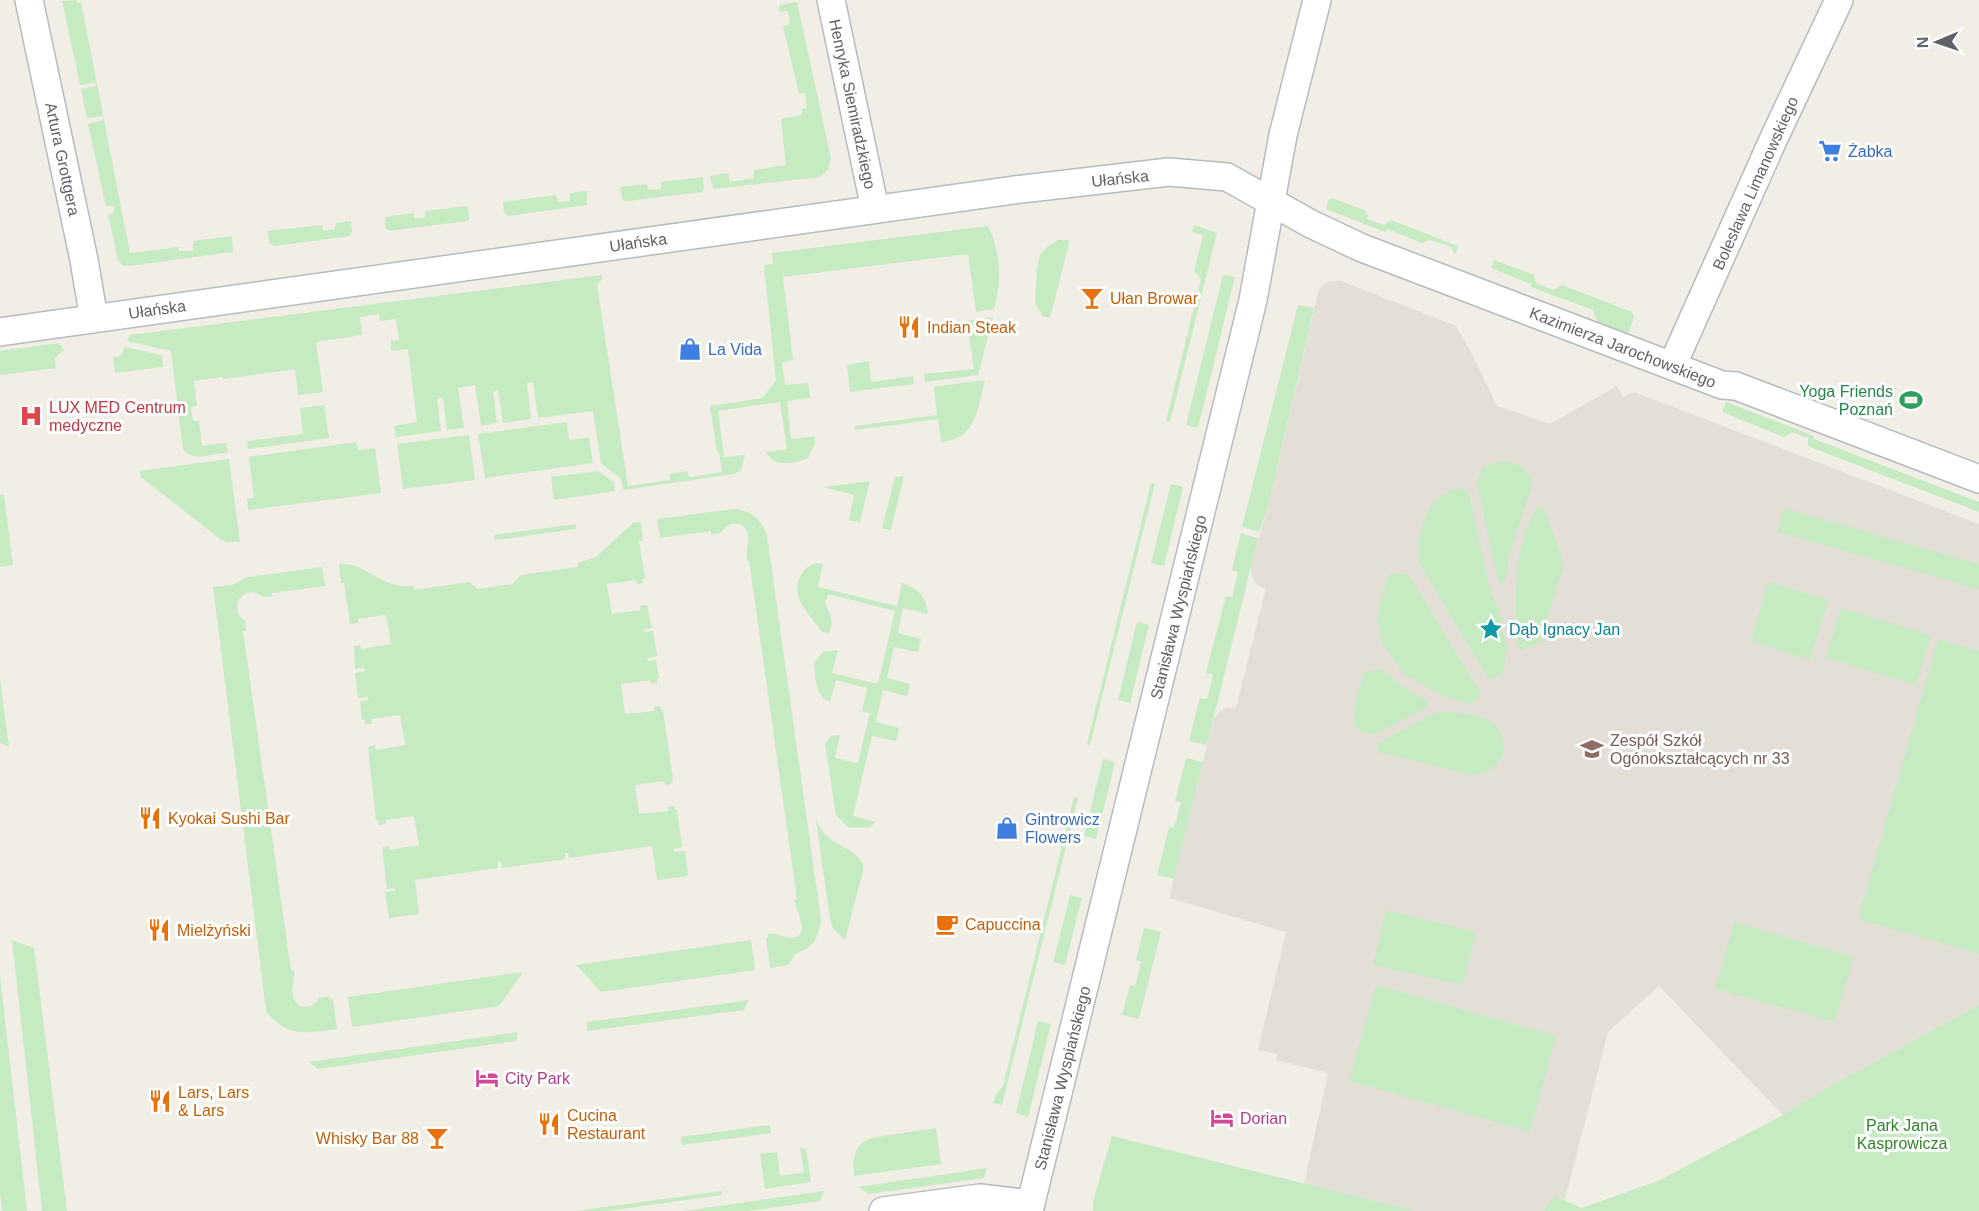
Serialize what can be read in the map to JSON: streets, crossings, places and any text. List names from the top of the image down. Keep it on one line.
{"streets":{"street":["Henryka Siemiradzkiego","Artura Grottgera","Ułańska","Bolesława Limanowskiego","Kazimierza Jarochowskiego","Stanisława Wyspiańskiego"]},"crossings":[["Henryka Siemiradzkiego","Ułańska"],["Artura Grottgera","Ułańska"],["Ułańska","Kazimierza Jarochowskiego"],["Ułańska","Stanisława Wyspiańskiego"],["Bolesława Limanowskiego","Kazimierza Jarochowskiego"],["Kazimierza Jarochowskiego","Stanisława Wyspiańskiego"]],"parks":["Park Jana Kasprowicza"],"places":{"supermarket":["Żabka"],"bar":["Ułan Browar","Whisky Bar 88"],"restaurant":["Indian Steak","Kyokai Sushi Bar","Mielżyński","Lars, Lars & Lars","Cucina Restaurant"],"shop":["La Vida","Gintrowicz Flowers"],"sports":["Yoga Friends Poznań"],"hospital":["LUX MED Centrum medyczne"],"place":["Dąb Ignacy Jan"],"school or university":["Zespół Szkół Ogónokształcących nr 33"],"cafe":["Capuccina"],"hotel":["City Park","Dorian"]},"north":"left"}
